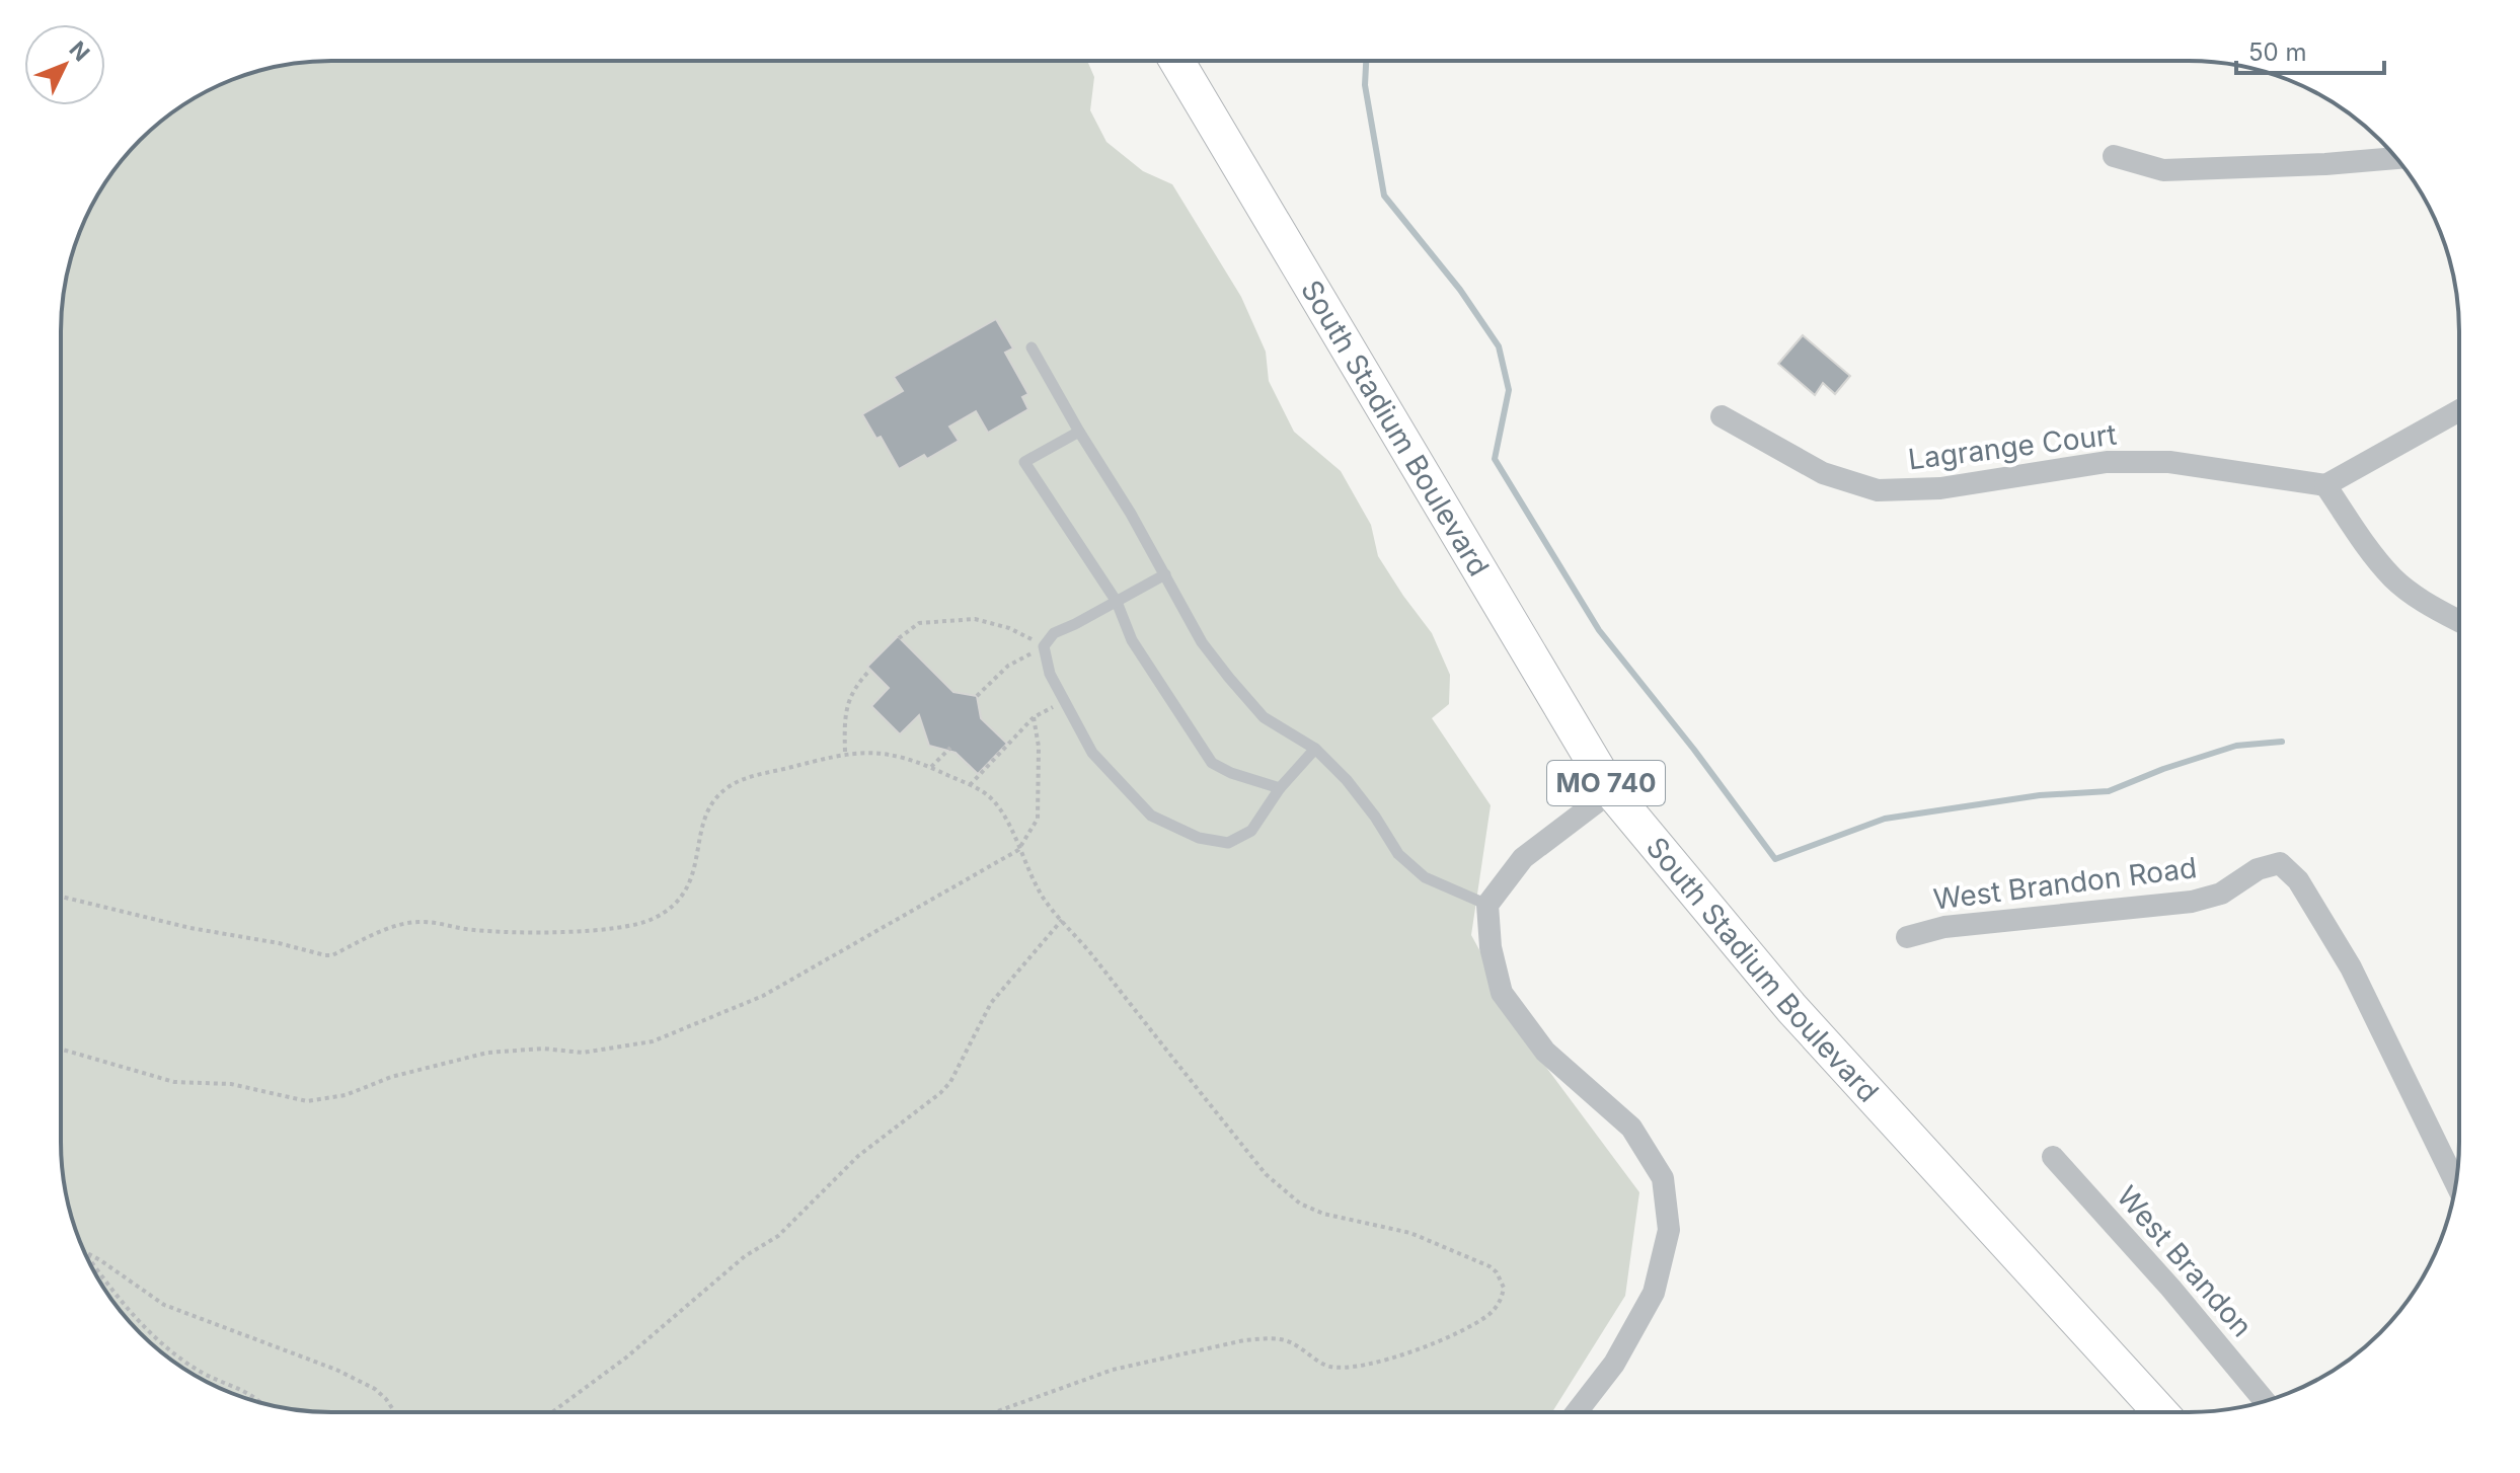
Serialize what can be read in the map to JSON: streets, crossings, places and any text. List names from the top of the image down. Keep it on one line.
{"streets":{"main road":["South Stadium Boulevard","MO 740"],"street":["Lagrange Court","West Brandon Road","West Brandon"]},"scale_bar":"50 m","north":"top right"}
